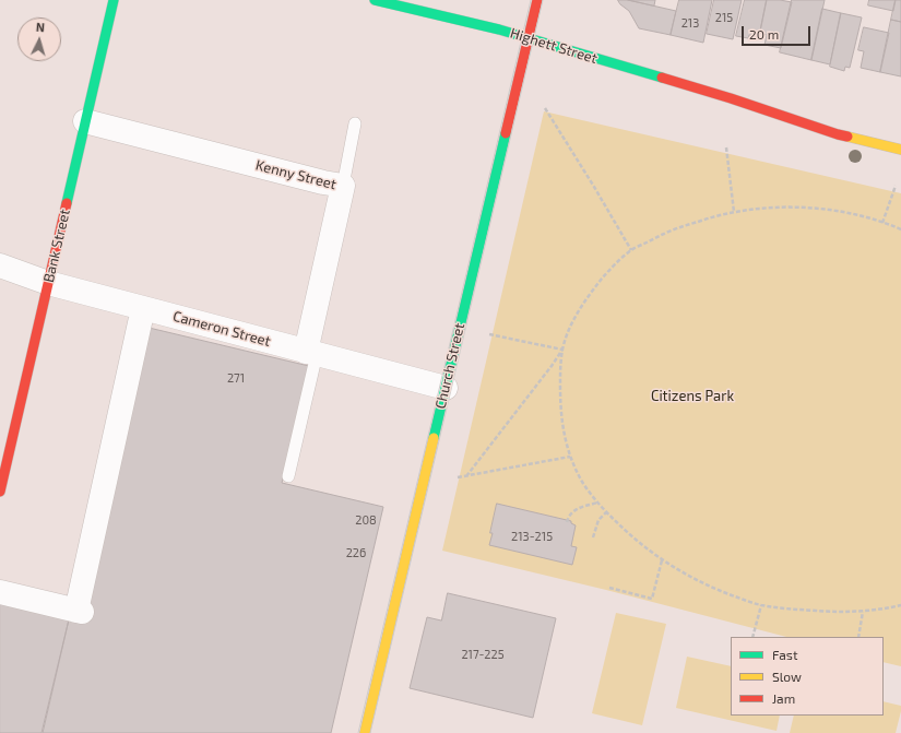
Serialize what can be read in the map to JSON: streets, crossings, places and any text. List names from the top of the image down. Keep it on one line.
{"streets":{"street":["Highett Street","Kenny Street","Bank Street","Cameron Street","Church Street"]},"crossings":[["Highett Street","Church Street"],["Kenny Street","Bank Street"],["Kenny Street","Cameron Street"],["Bank Street","Cameron Street"],["Cameron Street","Church Street"]],"parks":["Citizens Park"],"house_numbers":["215","213","271","208","213-215","226","217-225"],"legend":["Fast","Slow","Jam"],"scale_bar":"20 m","north":"top"}
